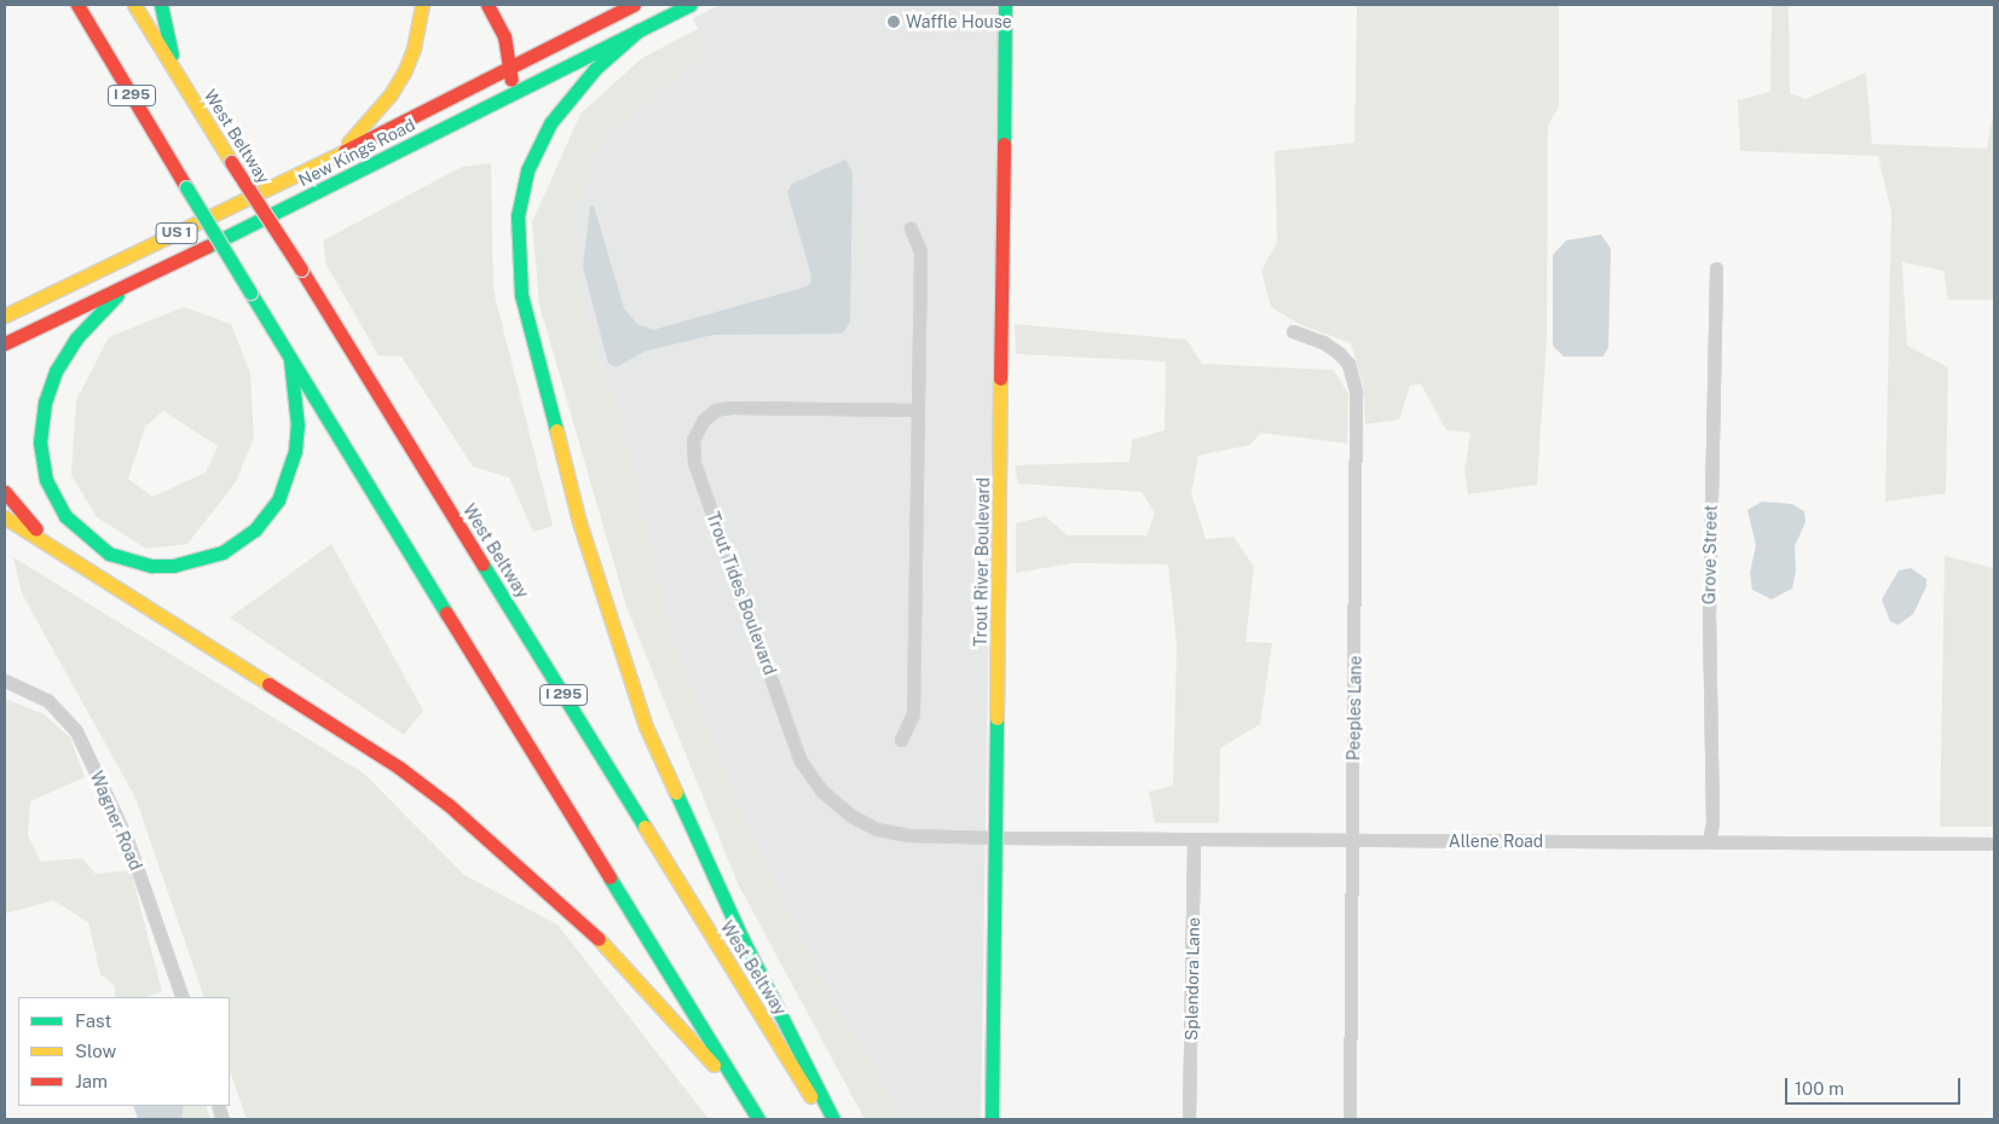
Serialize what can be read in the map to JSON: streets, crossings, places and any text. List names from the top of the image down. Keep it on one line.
{"streets":{"main road":["I 295","West Beltway","New Kings Road","US 1","Trout River Boulevard"],"street":["Grove Street","Trout Tides Boulevard","Peeples Lane","Wagner Road","Allene Road","Splendora Lane"]},"crossings":[["Grove Street","Allene Road"],["Trout River Boulevard","Trout Tides Boulevard"],["Trout River Boulevard","Allene Road"],["Trout Tides Boulevard","Allene Road"],["Peeples Lane","Allene Road"],["Allene Road","Splendora Lane"]],"places":["Waffle House"],"legend":["Fast","Slow","Jam"],"scale_bar":"100 m"}
